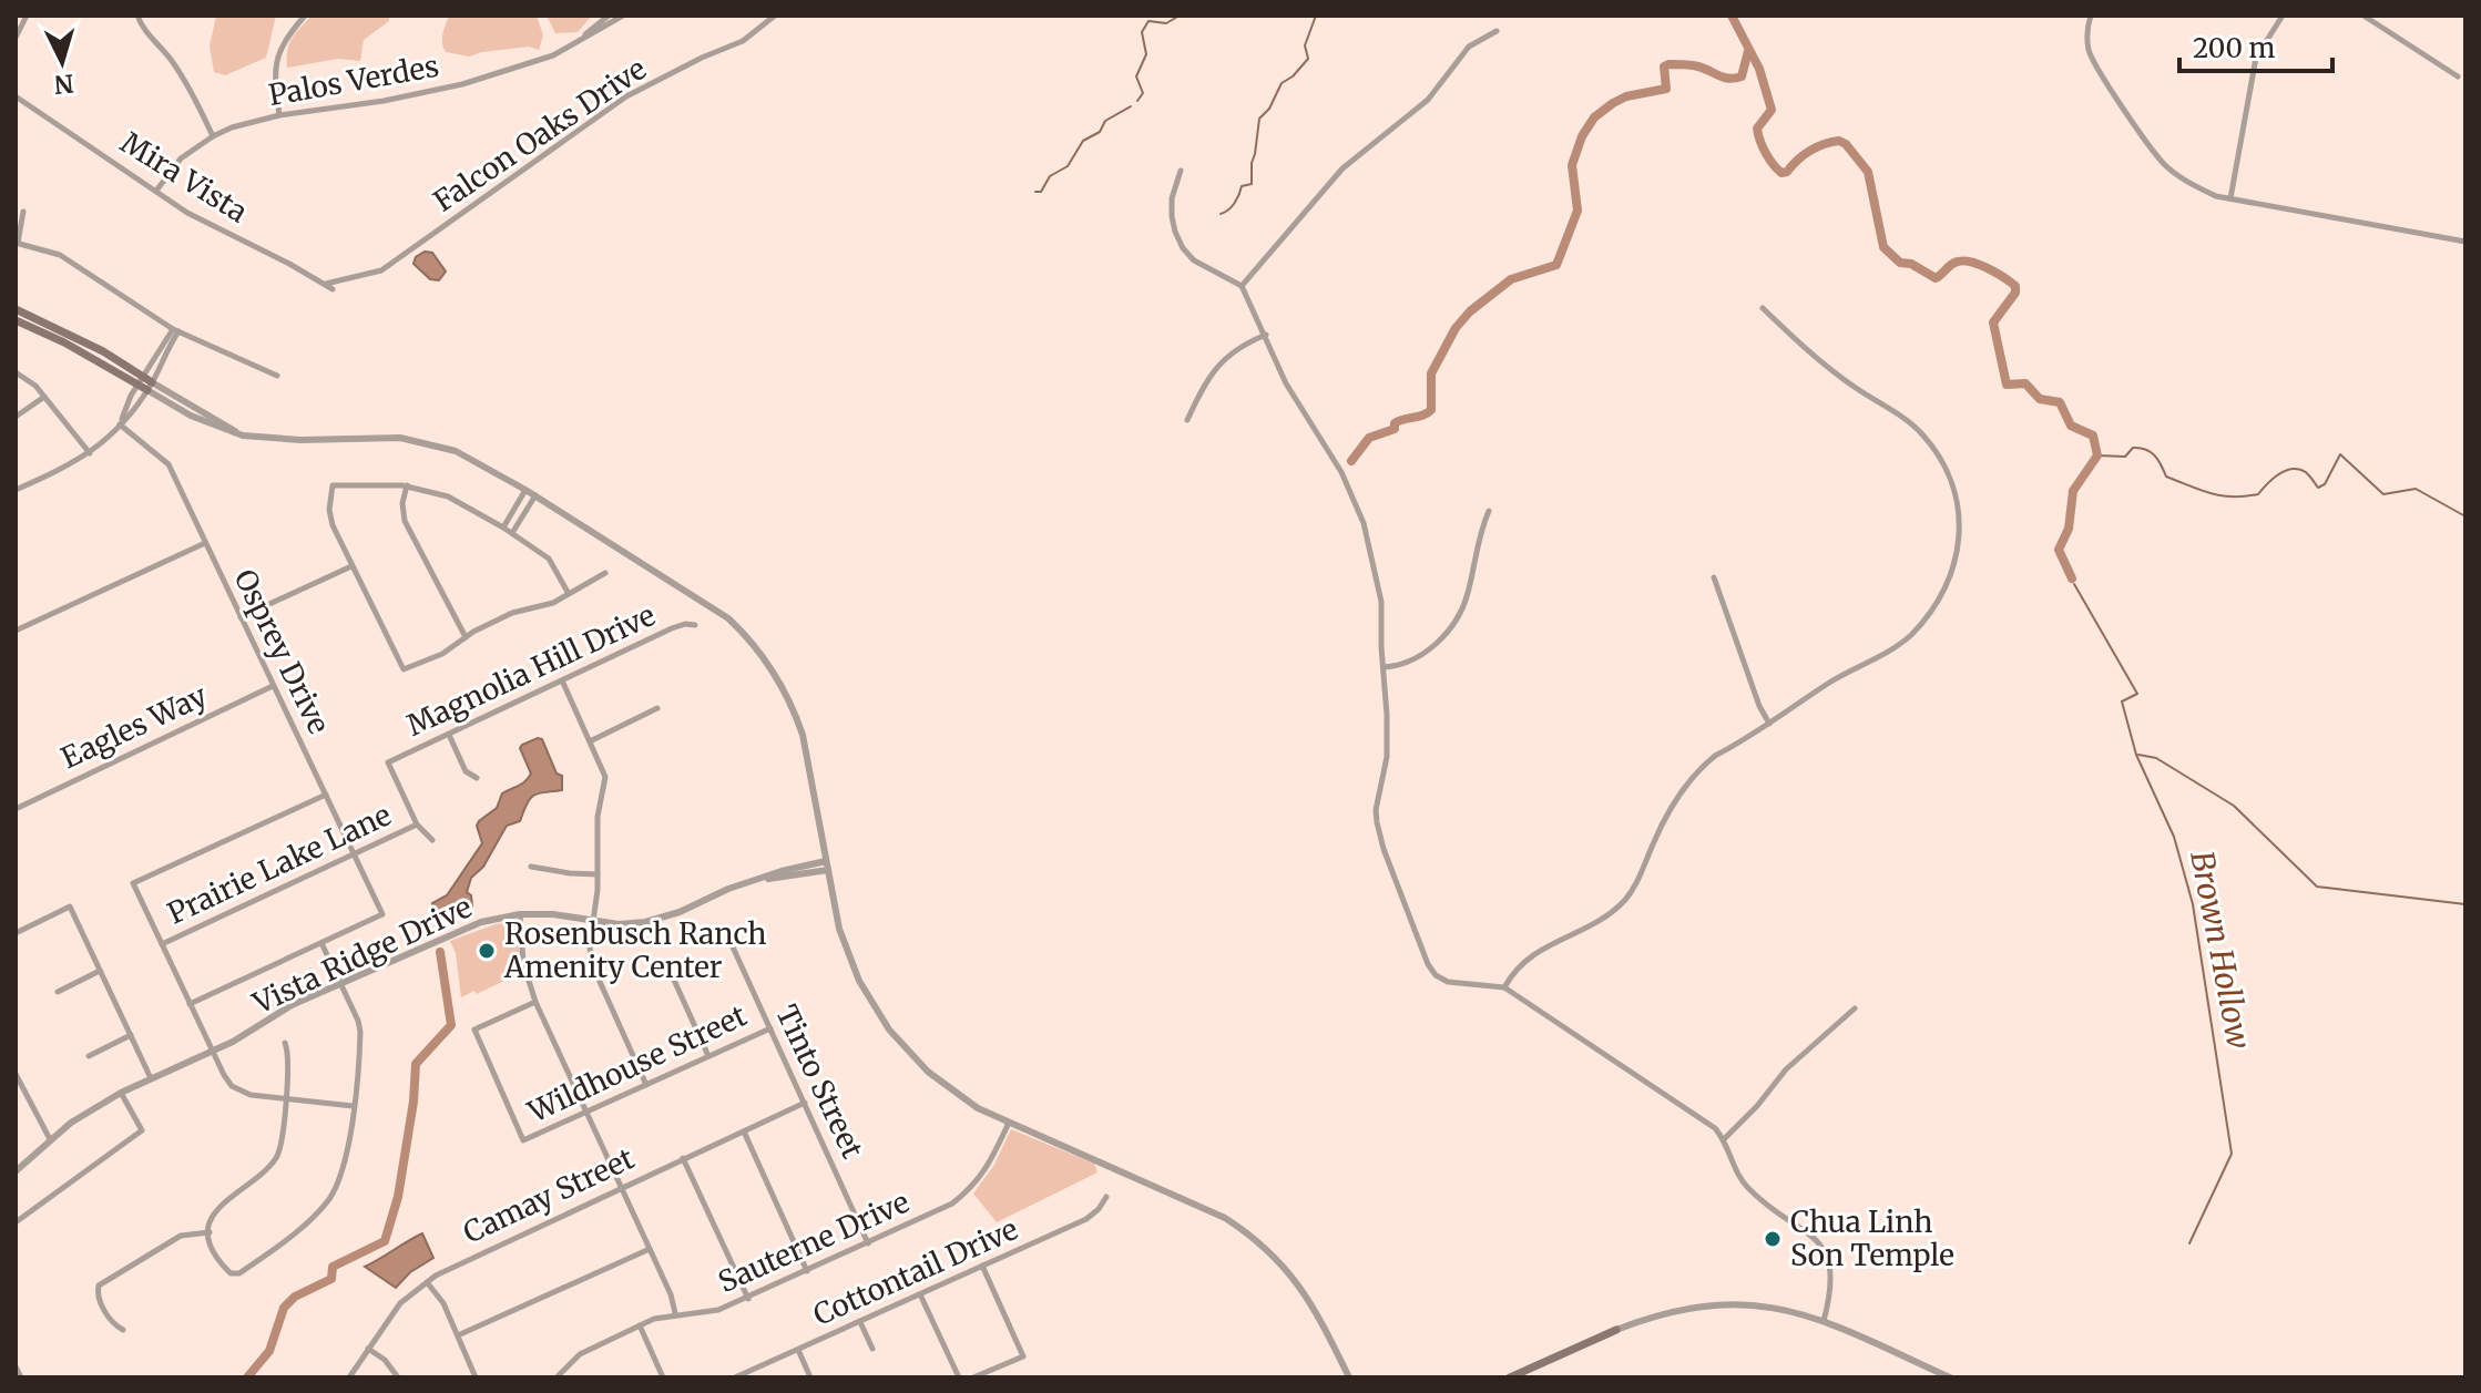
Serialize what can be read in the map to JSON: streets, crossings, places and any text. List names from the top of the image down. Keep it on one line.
{"streets":{"street":["Palos Verdes","Falcon Oaks Drive","Mira Vista","Osprey Drive","Magnolia Hill Drive","Eagles Way","Prairie Lake Lane","Vista Ridge Drive","Wildhouse Street","Tinto Street","Camay Street","Sauterne Drive","Cottontail Drive"]},"crossings":[["Palos Verdes","Mira Vista"],["Falcon Oaks Drive","Mira Vista"],["Osprey Drive","Eagles Way"],["Osprey Drive","Prairie Lake Lane"],["Magnolia Hill Drive","Prairie Lake Lane"],["Wildhouse Street","Tinto Street"],["Tinto Street","Camay Street"],["Tinto Street","Sauterne Drive"]],"water":["Brown Hollow"],"places":["Rosenbusch Ranch Amenity Center","Chua Linh Son Temple"],"scale_bar":"200 m","north":"bottom"}
